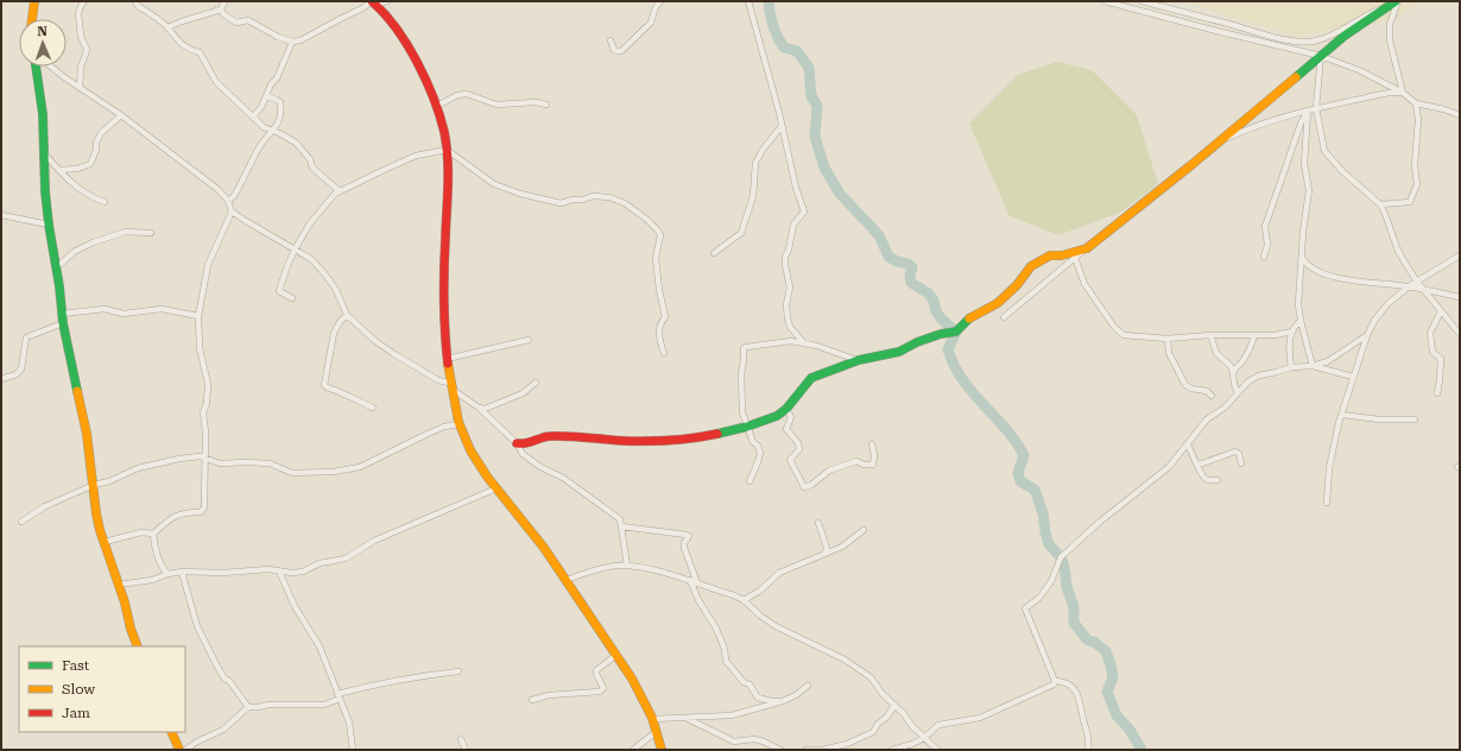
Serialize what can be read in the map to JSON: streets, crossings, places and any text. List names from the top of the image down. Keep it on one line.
{"legend":["Fast","Slow","Jam"],"north":"top"}
